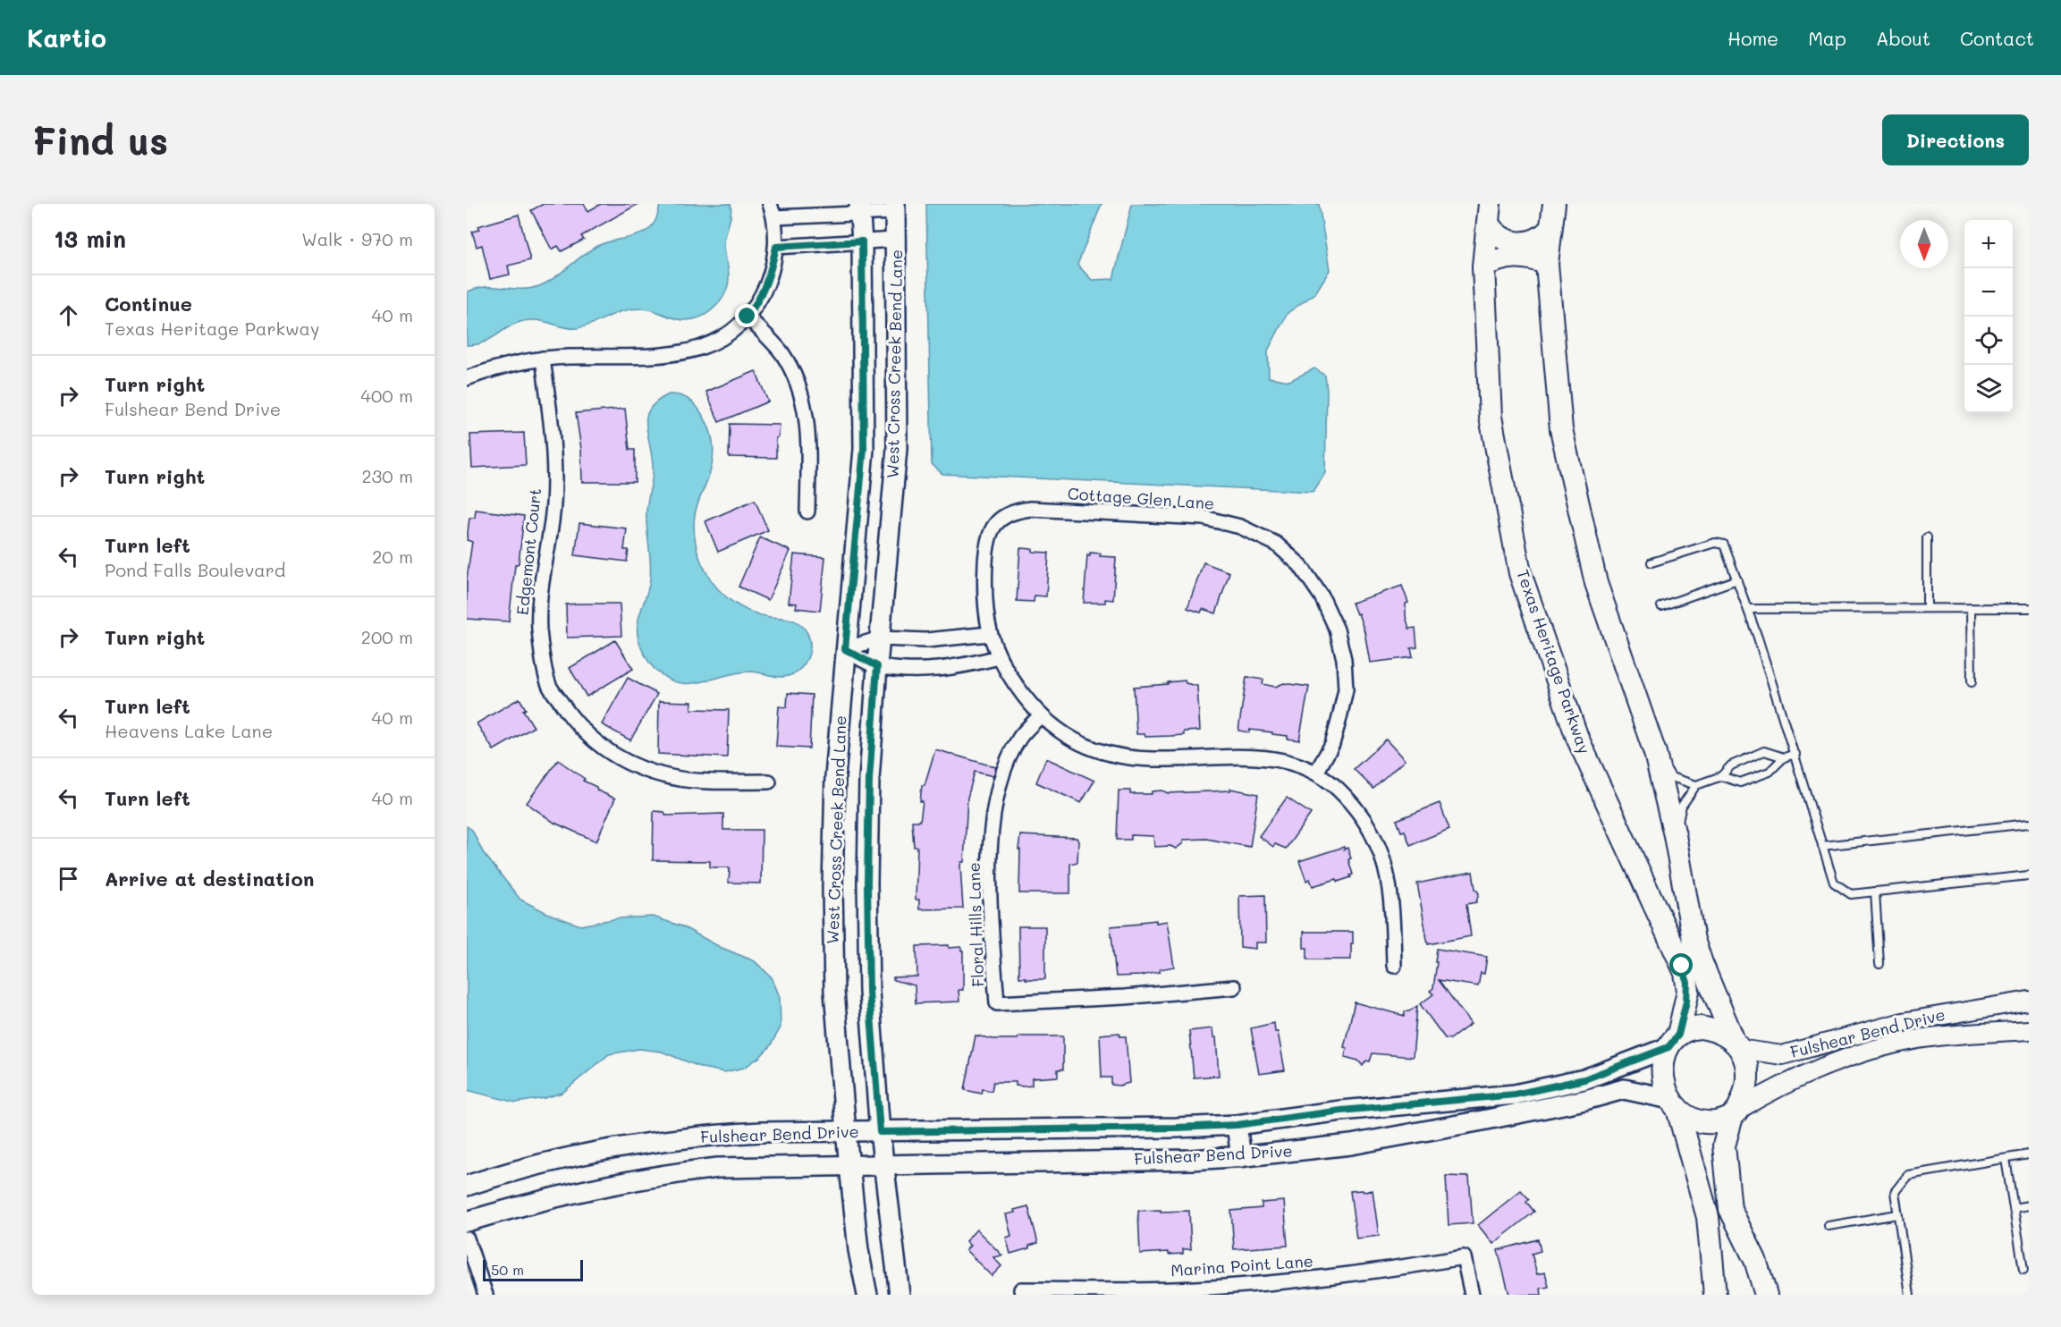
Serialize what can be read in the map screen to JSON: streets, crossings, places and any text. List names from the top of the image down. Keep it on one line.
{"streets":{"main road":["West Cross Creek Bend Lane","Texas Heritage Parkway","Fulshear Bend Drive"],"street":["Cottage Glen Lane","Edgemont Court","Floral Hills Lane","Marina Point Lane"]},"crossings":[["West Cross Creek Bend Lane","Fulshear Bend Drive"],["Texas Heritage Parkway","Fulshear Bend Drive"]],"scale_bar":"50 m","north":"bottom","page":{"header":"Kartio","nav":["Home","Map","About","Contact"],"buttons":"Directions","title":"Find us","heading":["13 min","Walk · 970 m"],"map_buttons":["+","−"],"list":[["Continue","Texas Heritage Parkway","40 m"],["Turn right","Fulshear Bend Drive","400 m"],["Turn right","230 m"],["Turn left","Pond Falls Boulevard","20 m"],["Turn right","200 m"],["Turn left","Heavens Lake Lane","40 m"],["Turn left","40 m"],"Arrive at destination"],"scale":"50 m"}}
